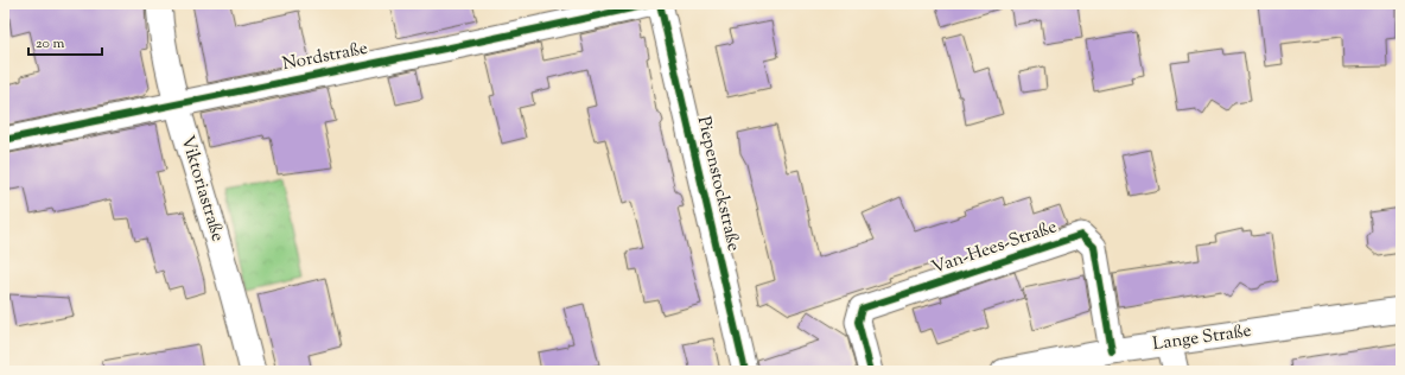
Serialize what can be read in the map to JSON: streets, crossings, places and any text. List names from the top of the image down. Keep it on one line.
{"streets":{"street":["Nordstraße","Piepenstockstraße","Viktoriastraße","Van-Hees-Straße","Lange Straße"]},"crossings":[["Nordstraße","Viktoriastraße"],["Van-Hees-Straße","Lange Straße"]],"scale_bar":"20 m"}
